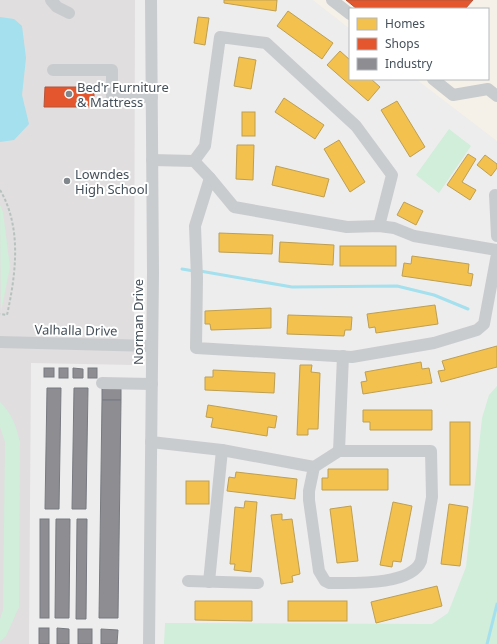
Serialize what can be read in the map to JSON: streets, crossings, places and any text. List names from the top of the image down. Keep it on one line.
{"streets":{"street":["Norman Drive","Valhalla Drive"]},"crossings":[["Norman Drive","Valhalla Drive"]],"places":["Bed'r Furniture & Mattress","Lowndes High School"],"legend":["Homes","Shops","Industry"]}
